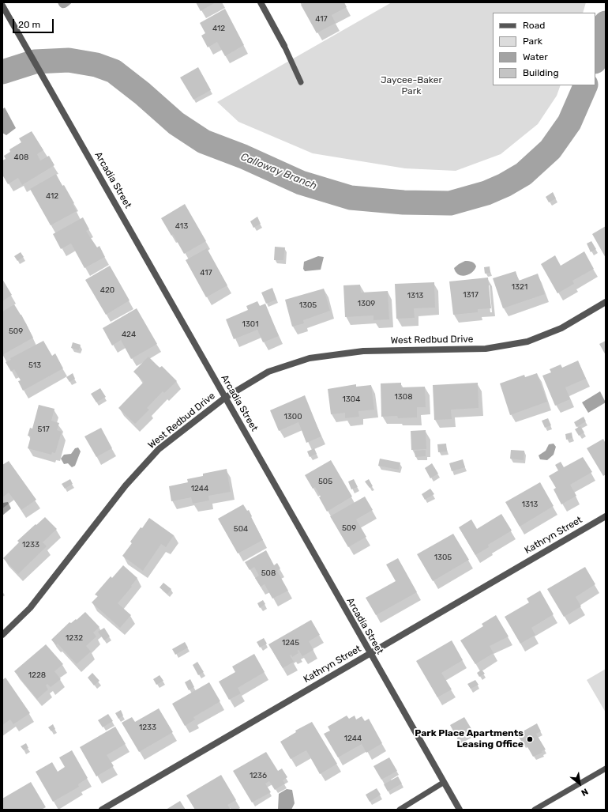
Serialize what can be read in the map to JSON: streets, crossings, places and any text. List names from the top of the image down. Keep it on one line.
{"streets":{"street":["Arcadia Street","West Redbud Drive","Kathryn Street"]},"crossings":[["Arcadia Street","West Redbud Drive"],["Arcadia Street","Kathryn Street"]],"water":["Calloway Branch"],"parks":["Jaycee-Baker Park"],"places":["Park Place Apartments Leasing Office"],"house_numbers":["417","412","408","412","413","417","1321","420","1317","1313","1309","1305","1301","509","424","513","1308","1304","1300","517","505","1244","1313","509","504","1233","1305","508","1232","1245","1228","1233","1244","1236"],"legend":["Road","Park","Water","Building"],"scale_bar":"20 m","north":"bottom right"}
